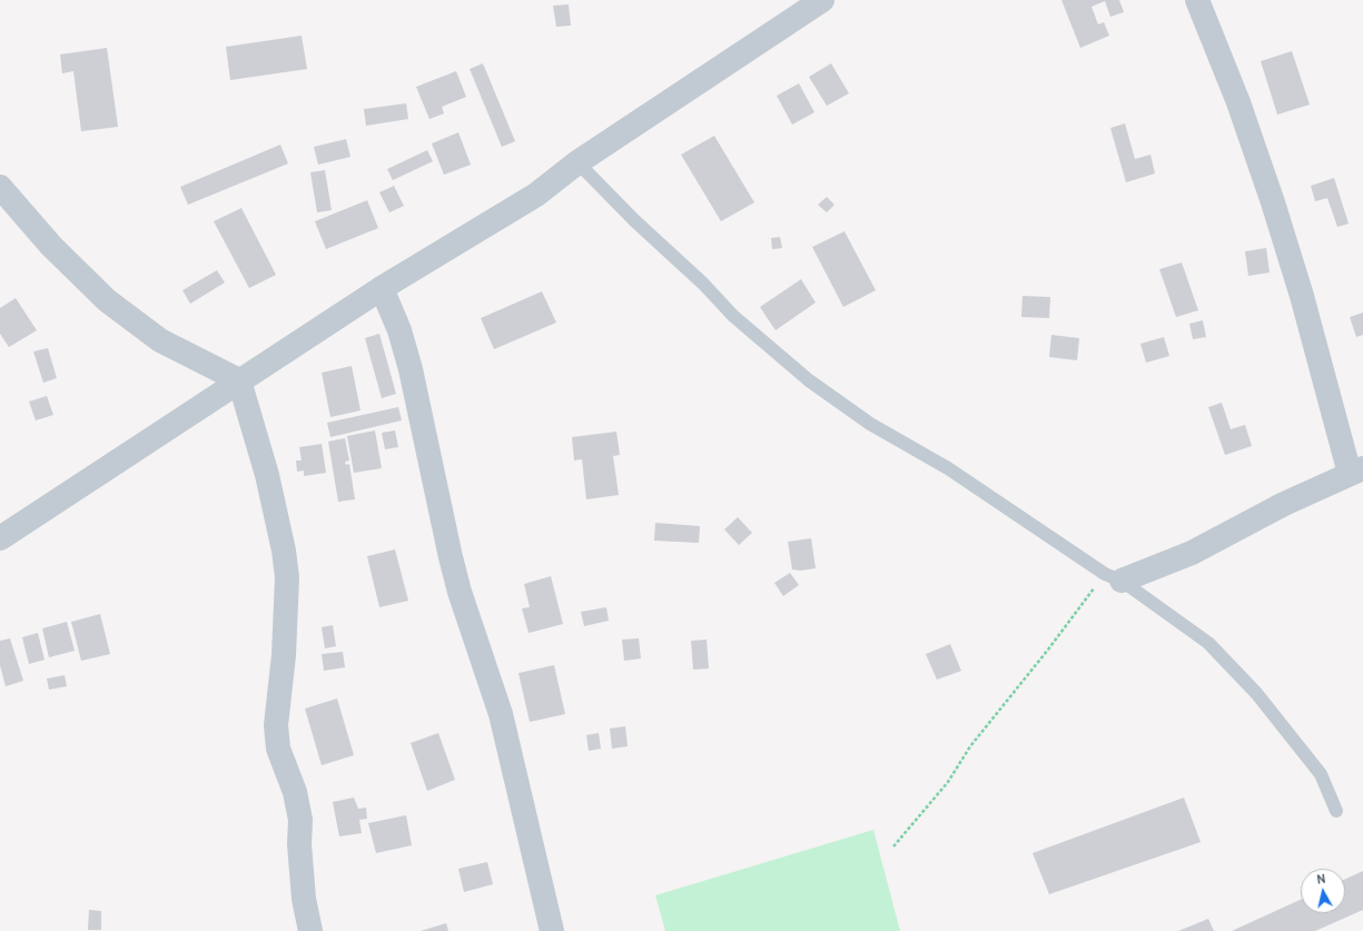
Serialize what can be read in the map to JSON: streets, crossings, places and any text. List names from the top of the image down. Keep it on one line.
{"north":"top"}
